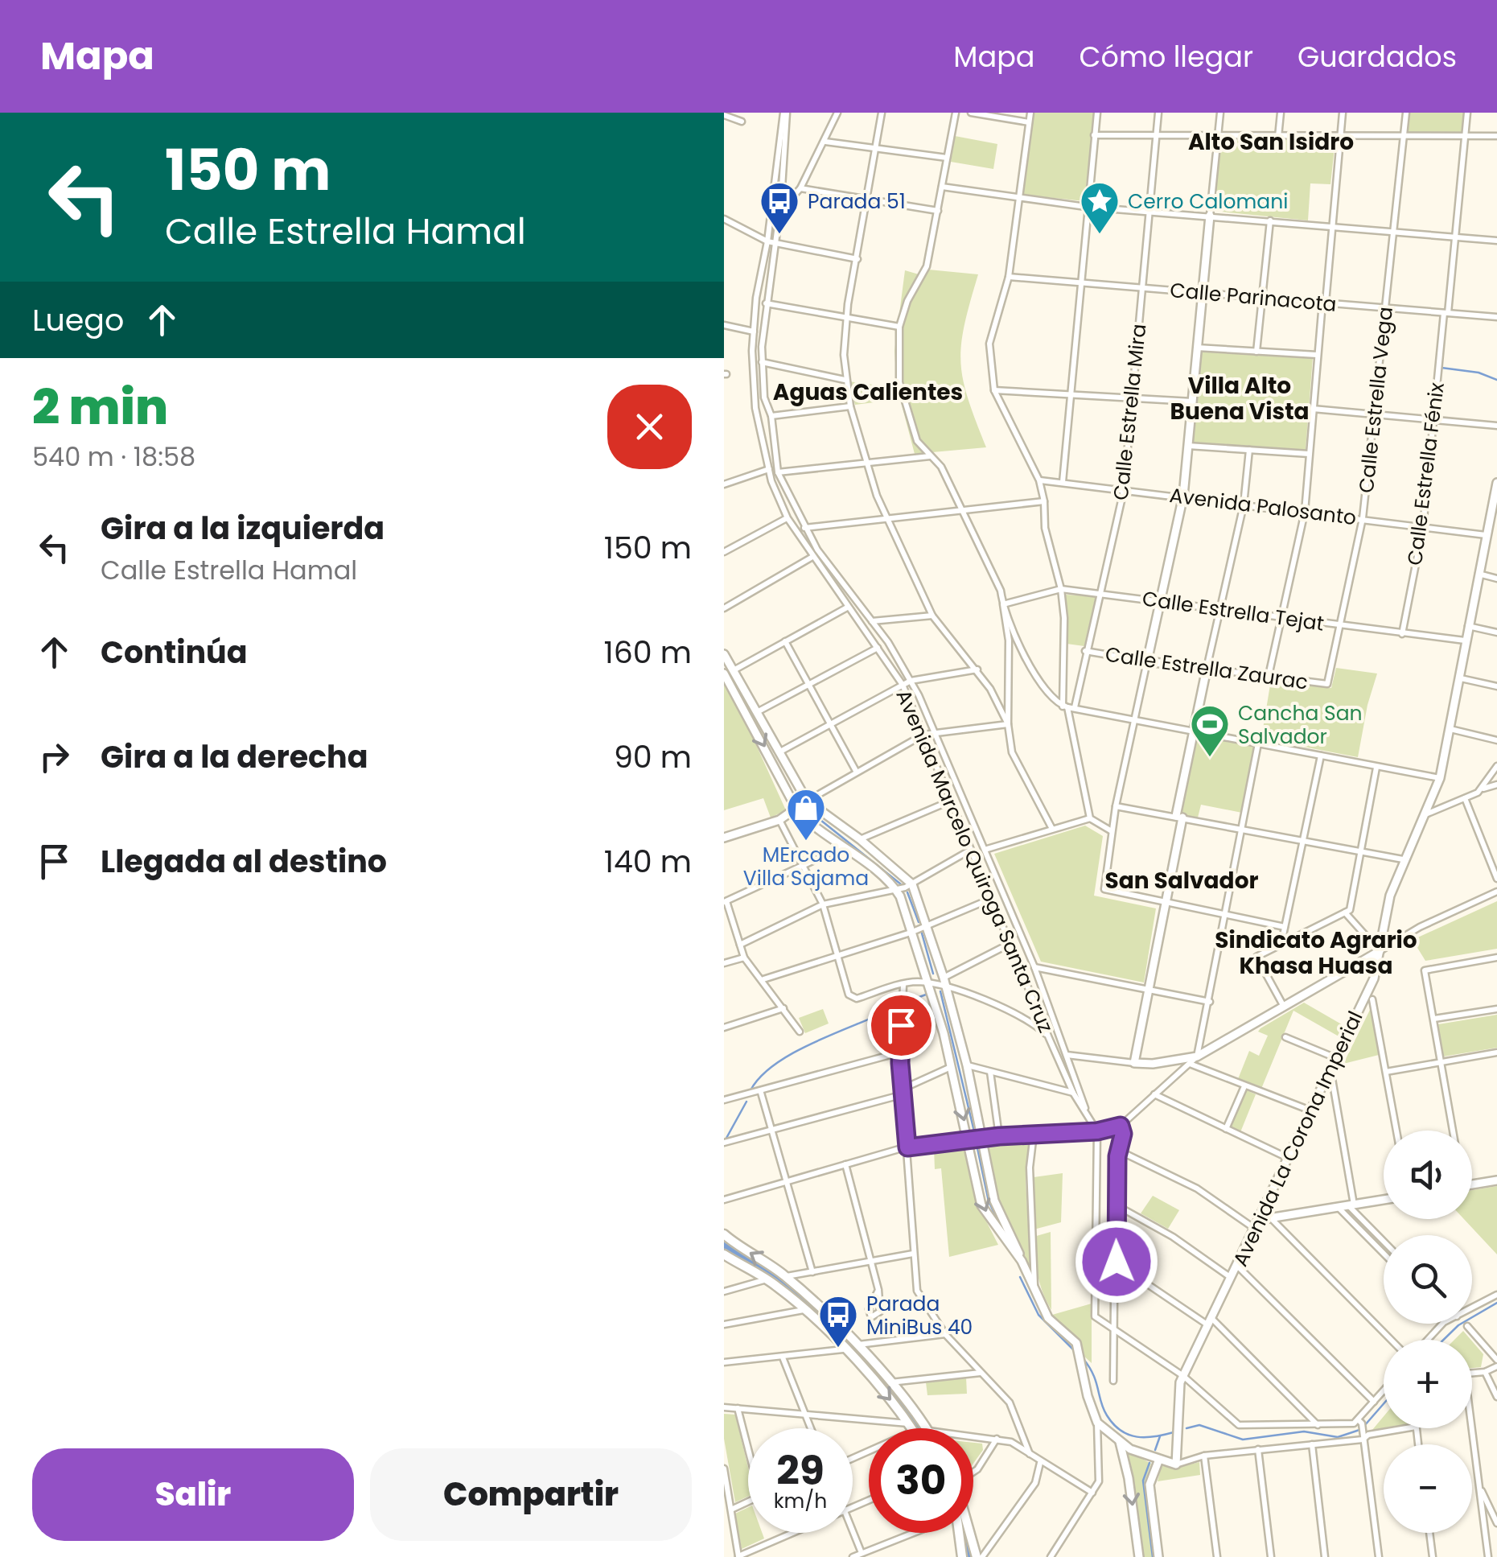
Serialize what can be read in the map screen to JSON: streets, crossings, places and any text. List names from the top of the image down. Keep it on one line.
{"streets":{"street":["Calle Parinacota","Calle Estrella Vega","Calle Estrella Mira","Calle Estrella Fénix","Avenida Palosanto","Calle Estrella Tejat","Calle Estrella Zaurac","Avenida Marcelo Quiroga Santa Cruz","Avenida La Corona Imperial"]},"crossings":[["Calle Parinacota","Calle Estrella Vega"],["Calle Parinacota","Calle Estrella Mira"],["Calle Parinacota","Calle Estrella Fénix"],["Calle Estrella Vega","Avenida Palosanto"],["Calle Estrella Vega","Calle Estrella Tejat"],["Calle Estrella Vega","Calle Estrella Zaurac"],["Calle Estrella Mira","Avenida Palosanto"],["Calle Estrella Mira","Calle Estrella Tejat"],["Calle Estrella Mira","Calle Estrella Zaurac"],["Calle Estrella Fénix","Avenida Palosanto"],["Calle Estrella Fénix","Calle Estrella Tejat"],["Avenida Palosanto","Avenida La Corona Imperial"],["Calle Estrella Tejat","Avenida La Corona Imperial"]],"districts":["Alto San Isidro","Villa Alto Buena Vista","Aguas Calientes","San Salvador","Sindicato Agrario Khasa Huasa"],"places":{"bus stop":["Parada 51","Parada MiniBus 40"],"place":["Cerro Calomani"],"sports":["Cancha San Salvador"],"shop":["MErcado Villa Sajama"]},"page":{"header":"Mapa","nav":["Mapa","Cómo llegar","Guardados"],"turn":["150 m","Calle Estrella Hamal"],"then":"Luego","heading":["2 min","540 m · 18:58"],"list":[{"name":"Gira a la izquierda","note":"Calle Estrella Hamal","value":"150 m"},{"name":"Continúa","value":"160 m"},{"name":"Gira a la derecha","value":"90 m"},{"name":"Llegada al destino","value":"140 m"}],"map_buttons":["+","−"],"speed":"29 km/h","limit":"30","buttons":["Salir","Compartir"]}}
